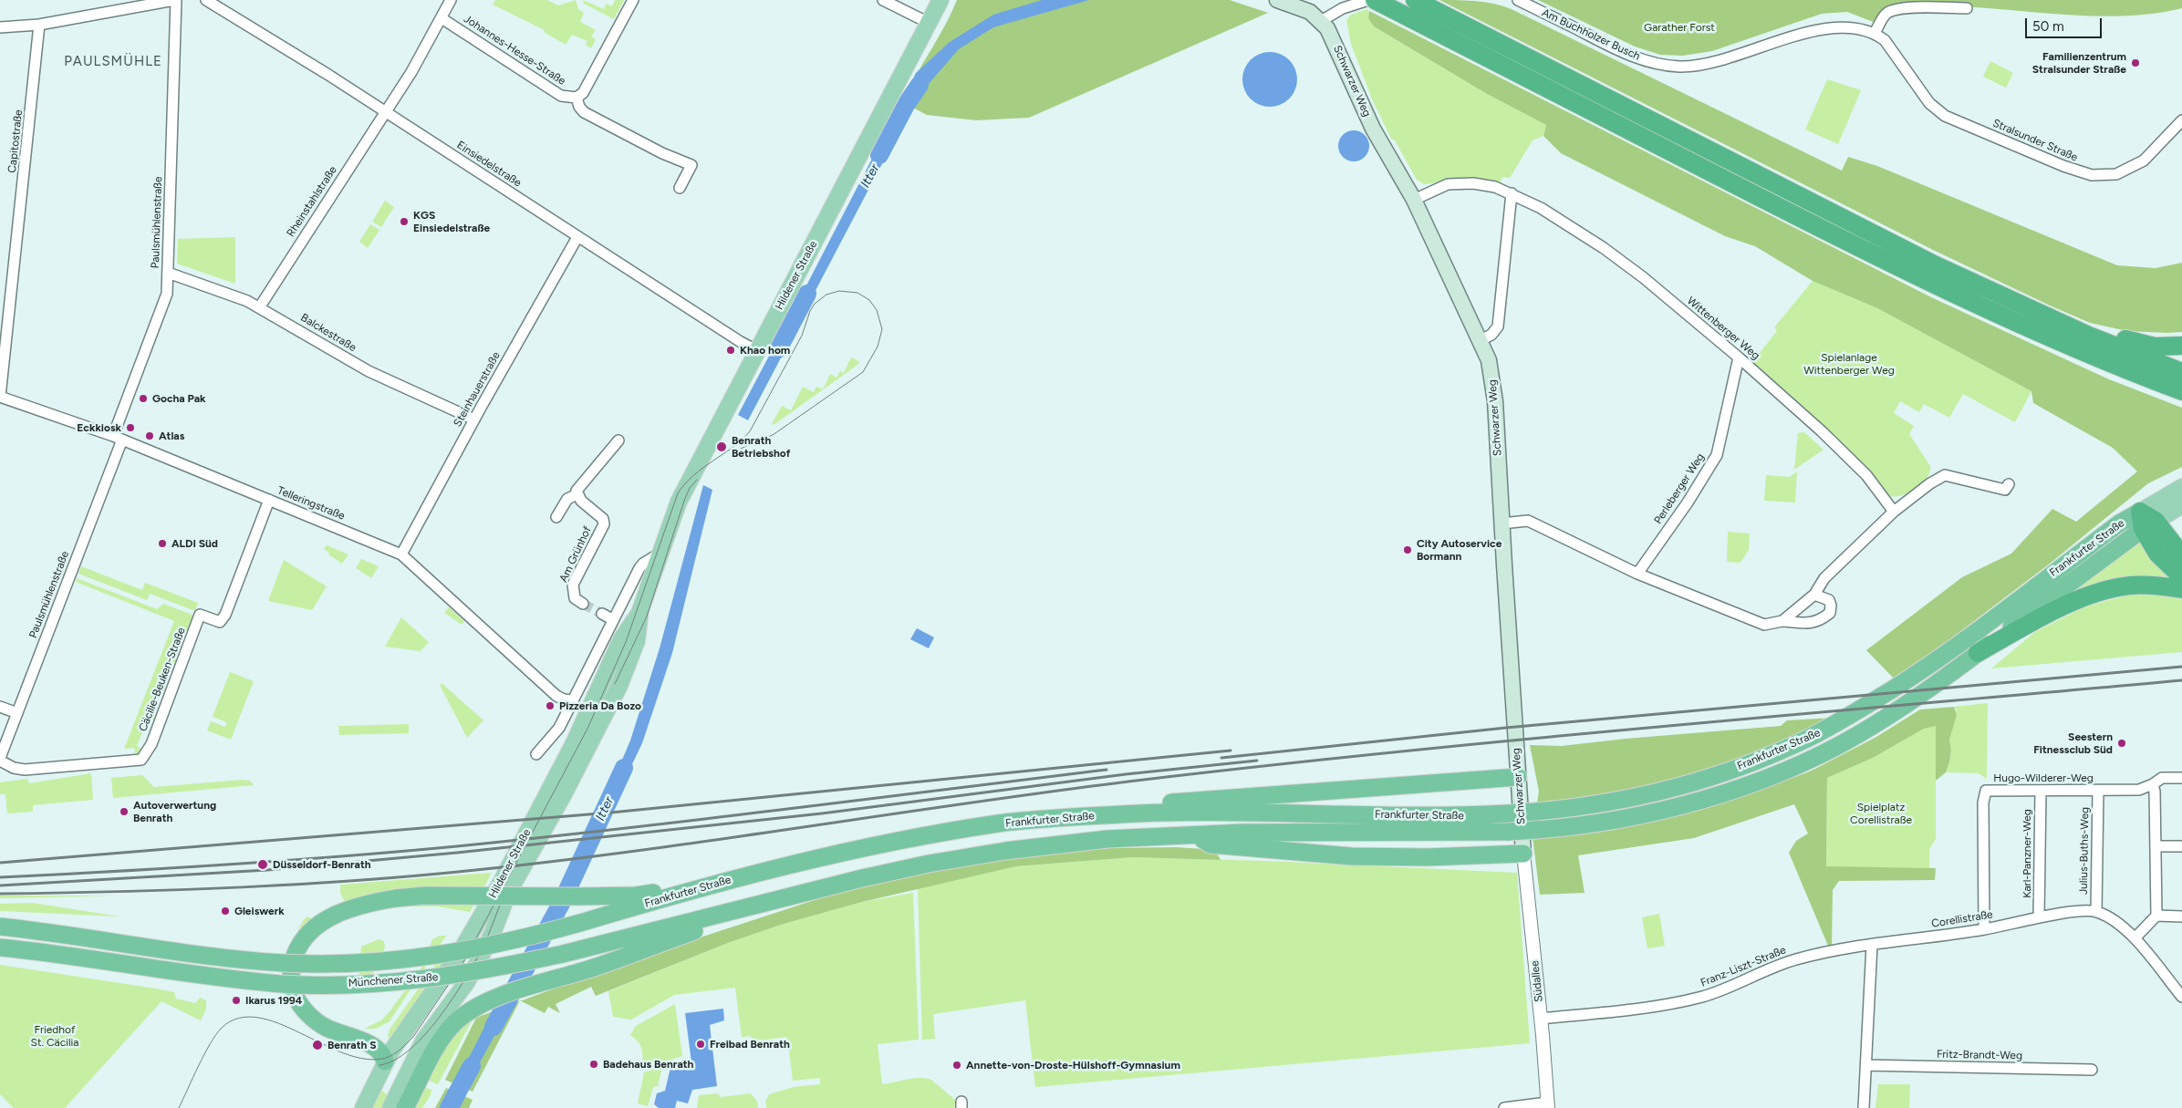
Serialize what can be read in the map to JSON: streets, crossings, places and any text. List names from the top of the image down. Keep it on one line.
{"streets":{"highway":["Frankfurter Straße","Münchener Straße"],"main road":["Schwarzer Weg","Hildener Straße"],"street":["Am Buchholzer Busch","Johannes-Hesse-Straße","Stralsunder Straße","Capitostraße","Einsiedelstraße","Rheinstahlstraße","Paulsmühlenstraße","Wittenberger Weg","Balckestraße","Steinhauerstraße","Perleberger Weg","Telleringstraße","Am Grünhof","Cäcilie-Beuken-Straße","Hugo-Wilderer-Weg","Julius-Buths-Weg","Karl-Panzner-Weg","Corellistraße","Franz-Liszt-Straße","Südallee","Fritz-Brandt-Weg"]},"crossings":[["Am Buchholzer Busch","Stralsunder Straße"],["Johannes-Hesse-Straße","Rheinstahlstraße"],["Schwarzer Weg","Wittenberger Weg"],["Schwarzer Weg","Südallee"],["Capitostraße","Telleringstraße"],["Einsiedelstraße","Rheinstahlstraße"],["Einsiedelstraße","Hildener Straße"],["Einsiedelstraße","Steinhauerstraße"],["Rheinstahlstraße","Balckestraße"],["Paulsmühlenstraße","Balckestraße"],["Paulsmühlenstraße","Telleringstraße"],["Paulsmühlenstraße","Cäcilie-Beuken-Straße"],["Wittenberger Weg","Perleberger Weg"],["Balckestraße","Steinhauerstraße"],["Steinhauerstraße","Telleringstraße"],["Telleringstraße","Cäcilie-Beuken-Straße"],["Frankfurter Straße","Münchener Straße"],["Hugo-Wilderer-Weg","Julius-Buths-Weg"],["Hugo-Wilderer-Weg","Karl-Panzner-Weg"],["Hugo-Wilderer-Weg","Corellistraße"],["Julius-Buths-Weg","Corellistraße"],["Karl-Panzner-Weg","Corellistraße"],["Corellistraße","Franz-Liszt-Straße"],["Franz-Liszt-Straße","Südallee"]],"districts":["PAULSMÜHLE"],"water":["Itter"],"parks":["Garather Forst","Spielanlage Wittenberger Weg","Spielplatz Corellistraße","Friedhof St. Cäcilia"],"places":["Familienzentrum Stralsunder Straße","KGS Einsiedelstraße","Khao hom","Gocha Pak","Eckkiosk","Atlas","Benrath Betriebshof","ALDI Süd","City Autoservice Bormann","Pizzeria Da Bozo","Seestern Fitnessclub Süd","Autoverwertung Benrath","Düsseldorf-Benrath","Gleiswerk","Ikarus 1994","Freibad Benrath","Benrath S","Badehaus Benrath","Annette-von-Droste-Hülshoff-Gymnasium"],"scale_bar":"50 m"}
